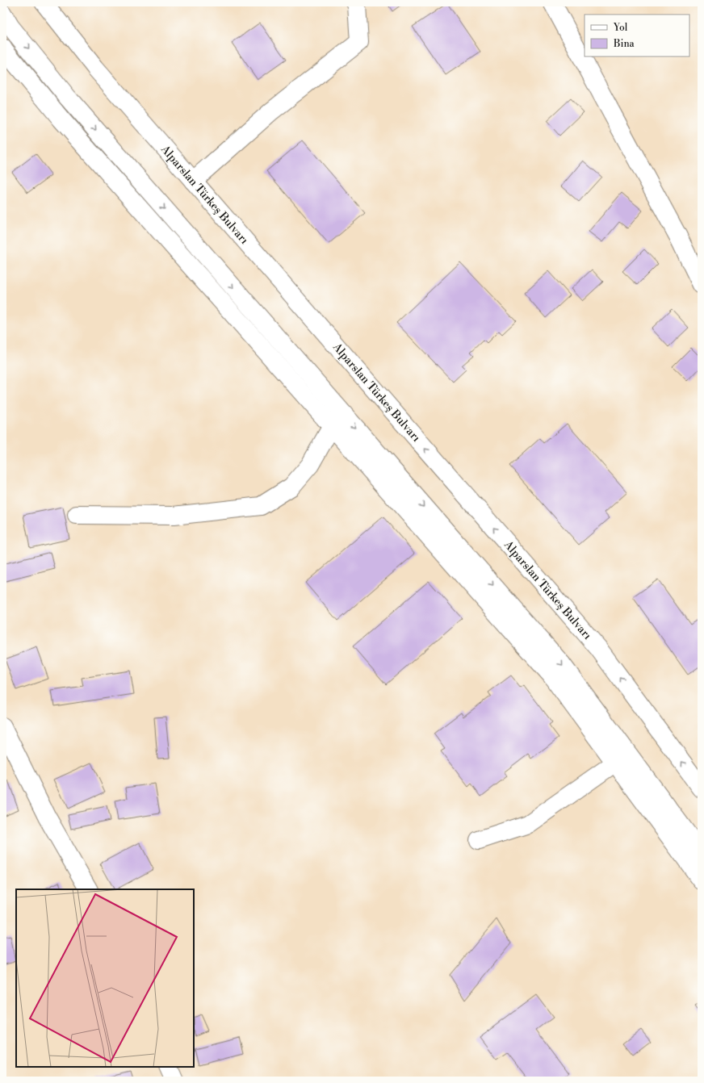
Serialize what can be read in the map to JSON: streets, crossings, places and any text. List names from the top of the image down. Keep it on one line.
{"streets":{"street":["Alparslan Türkeş Bulvarı"]},"legend":["Yol","Bina"]}
